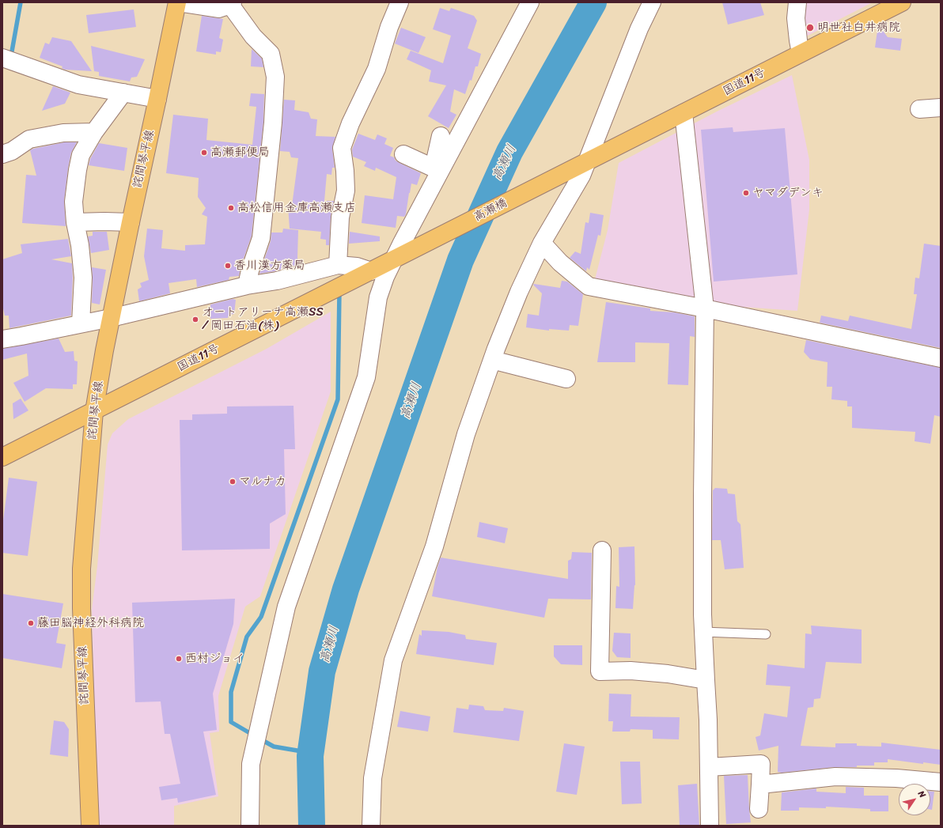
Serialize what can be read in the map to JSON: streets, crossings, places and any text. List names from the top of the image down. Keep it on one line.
{"streets":{"main road":["国道11号","詫間琴平線","高瀬橋"]},"crossings":[["国道11号","詫間琴平線"],["国道11号","高瀬橋"]],"water":["高瀬川"],"places":["明世社白井病院","高瀬郵便局","ヤマダデンキ","高松信用金庫高瀬支店","香川漢方薬局","オートアリーナ高瀬SS / 岡田石油(株)","マルナカ","藤田脳神経外科病院","西村ジョイ"],"north":"top right"}
